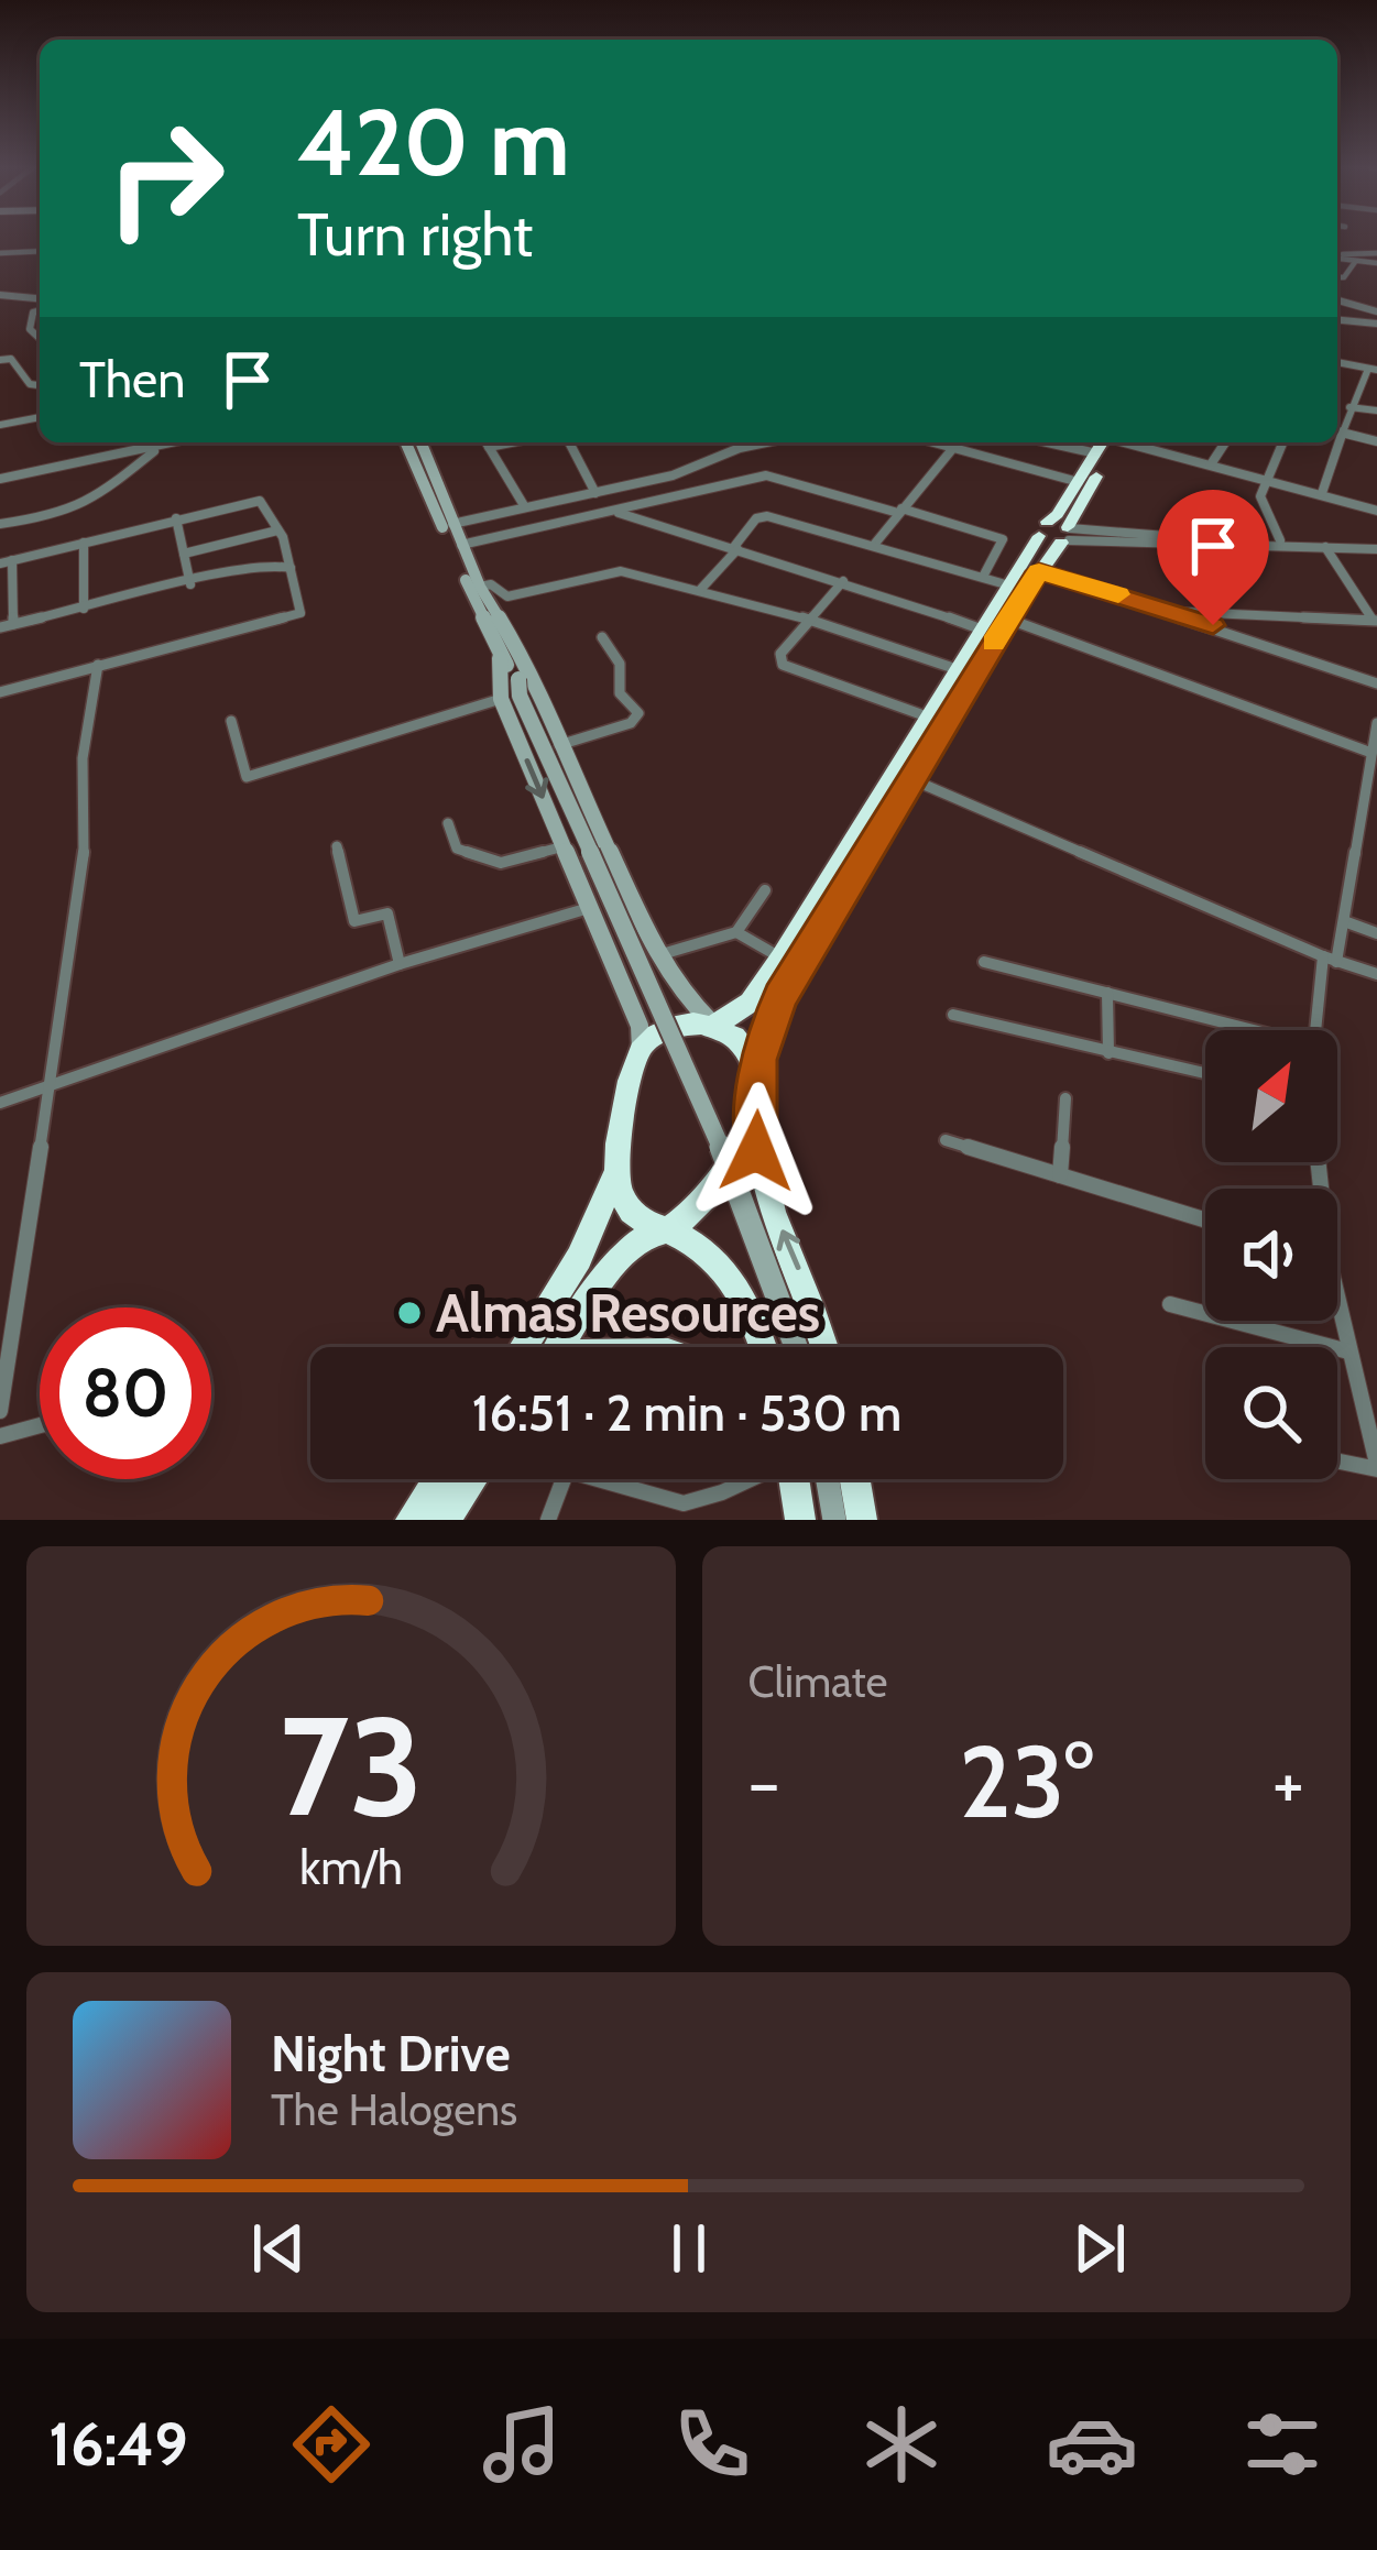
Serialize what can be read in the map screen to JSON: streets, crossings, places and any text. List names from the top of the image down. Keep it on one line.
{"places":["Almas Resources"],"north":"top right","page":{"turn":["420 m","Turn right"],"then":"Then","limit":"80","trip":"16:51 · 2 min · 530 m","tile":"Climate","heat":["−","23°","+"],"song":["Night Drive","The Halogens"],"tabs":"16:49","gauge":["73","km/h"]}}
